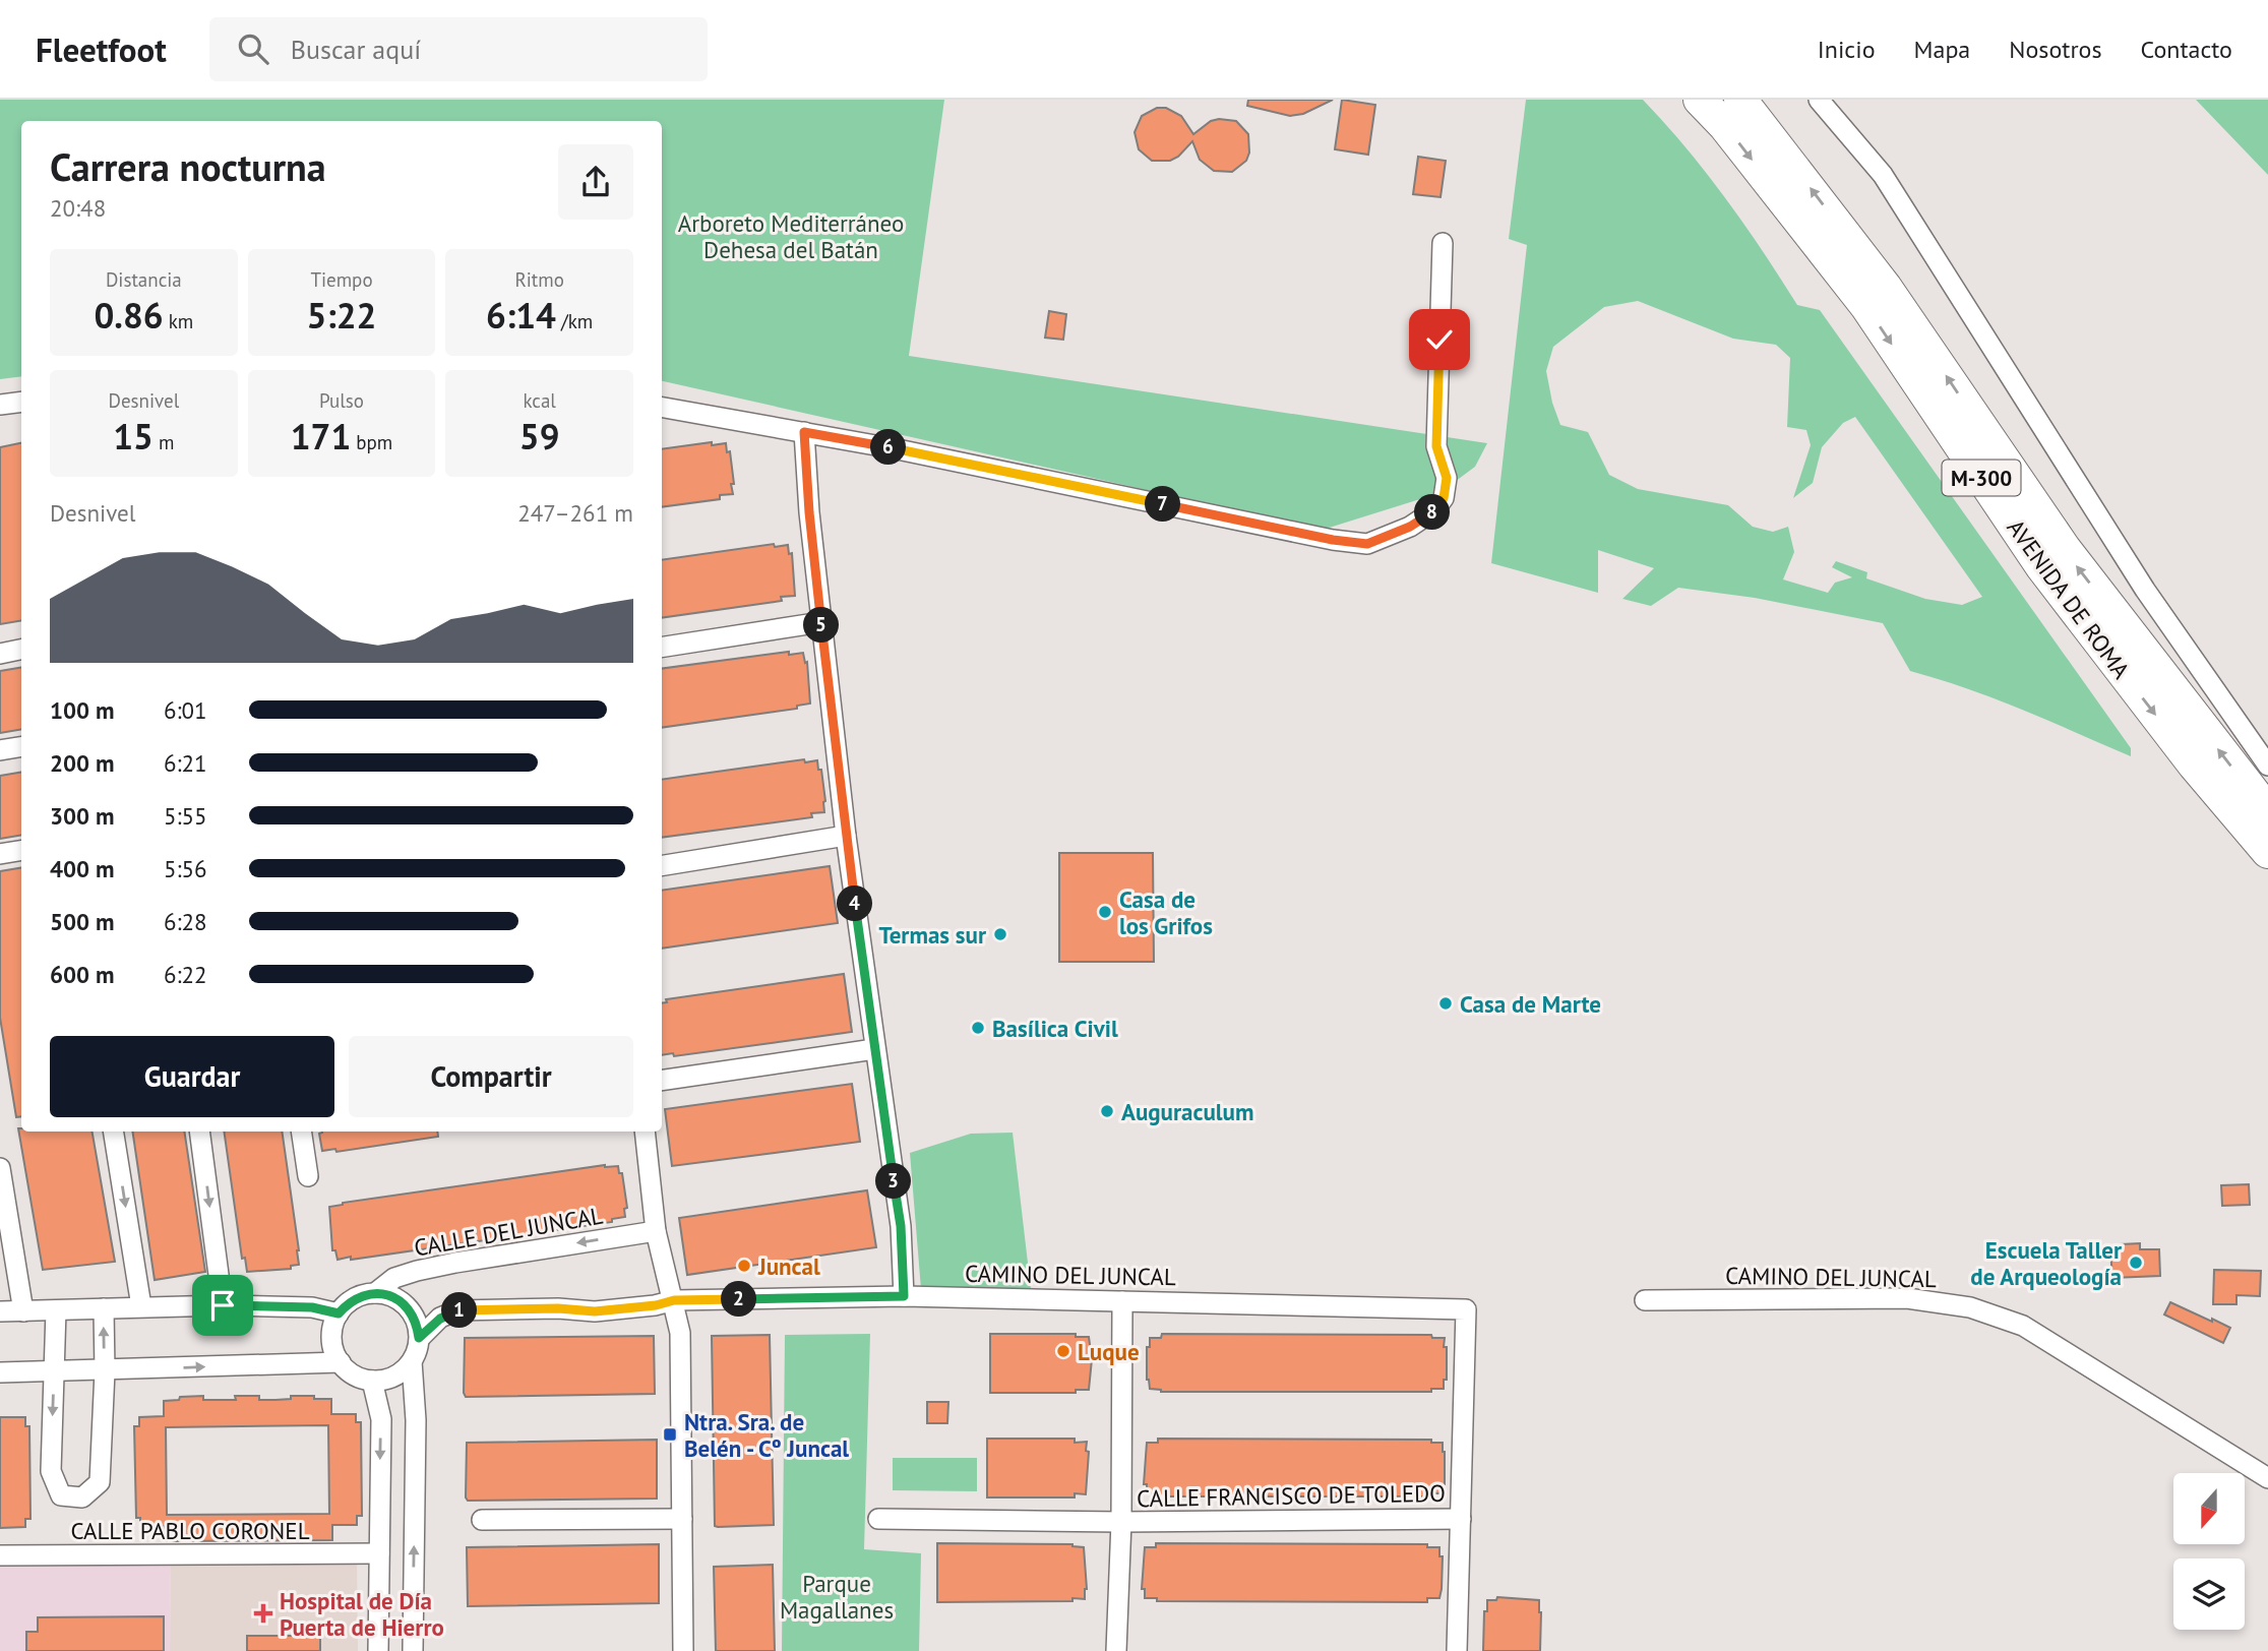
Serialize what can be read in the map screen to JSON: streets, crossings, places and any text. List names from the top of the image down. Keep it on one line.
{"streets":{"main road":["M-300","AVENIDA DE ROMA"],"street":["CALLE DEL JUNCAL","CAMINO DEL JUNCAL","CALLE FRANCISCO DE TOLEDO","CALLE PABLO CORONEL"]},"crossings":[["CAMINO DEL JUNCAL","CALLE FRANCISCO DE TOLEDO"]],"parks":["Arboreto Mediterráneo Dehesa del Batán","Parque Magallanes"],"places":{"other":["Casa de los Grifos","Termas sur","Casa de Marte","Basílica Civil","Auguraculum","Escuela Taller de Arqueología","Juncal","Luque"],"transit":["Ntra. Sra. de Belén - Cº Juncal"],"health":["Hospital de Día Puerta de Hierro"]},"north":"bottom","page":{"header":"Fleetfoot","search":"Buscar aquí","nav":["Inicio","Mapa","Nosotros","Contacto"],"heading":["Carrera nocturna","20:48"],"stats":[["Distancia","0.86 km"],["Tiempo","5:22"],["Ritmo","6:14 /km"],["Desnivel","15 m"],["Pulso","171 bpm"],["kcal","59"]],"pins":["6","7","8","5","4","3","2","1"],"chart":["Desnivel","247–261 m"],"list":[{"name":"100 m","note":"6:01"},{"name":"200 m","note":"6:21"},{"name":"300 m","note":"5:55"},{"name":"400 m","note":"5:56"},{"name":"500 m","note":"6:28"},{"name":"600 m","note":"6:22"}],"buttons":["Guardar","Compartir"]}}
